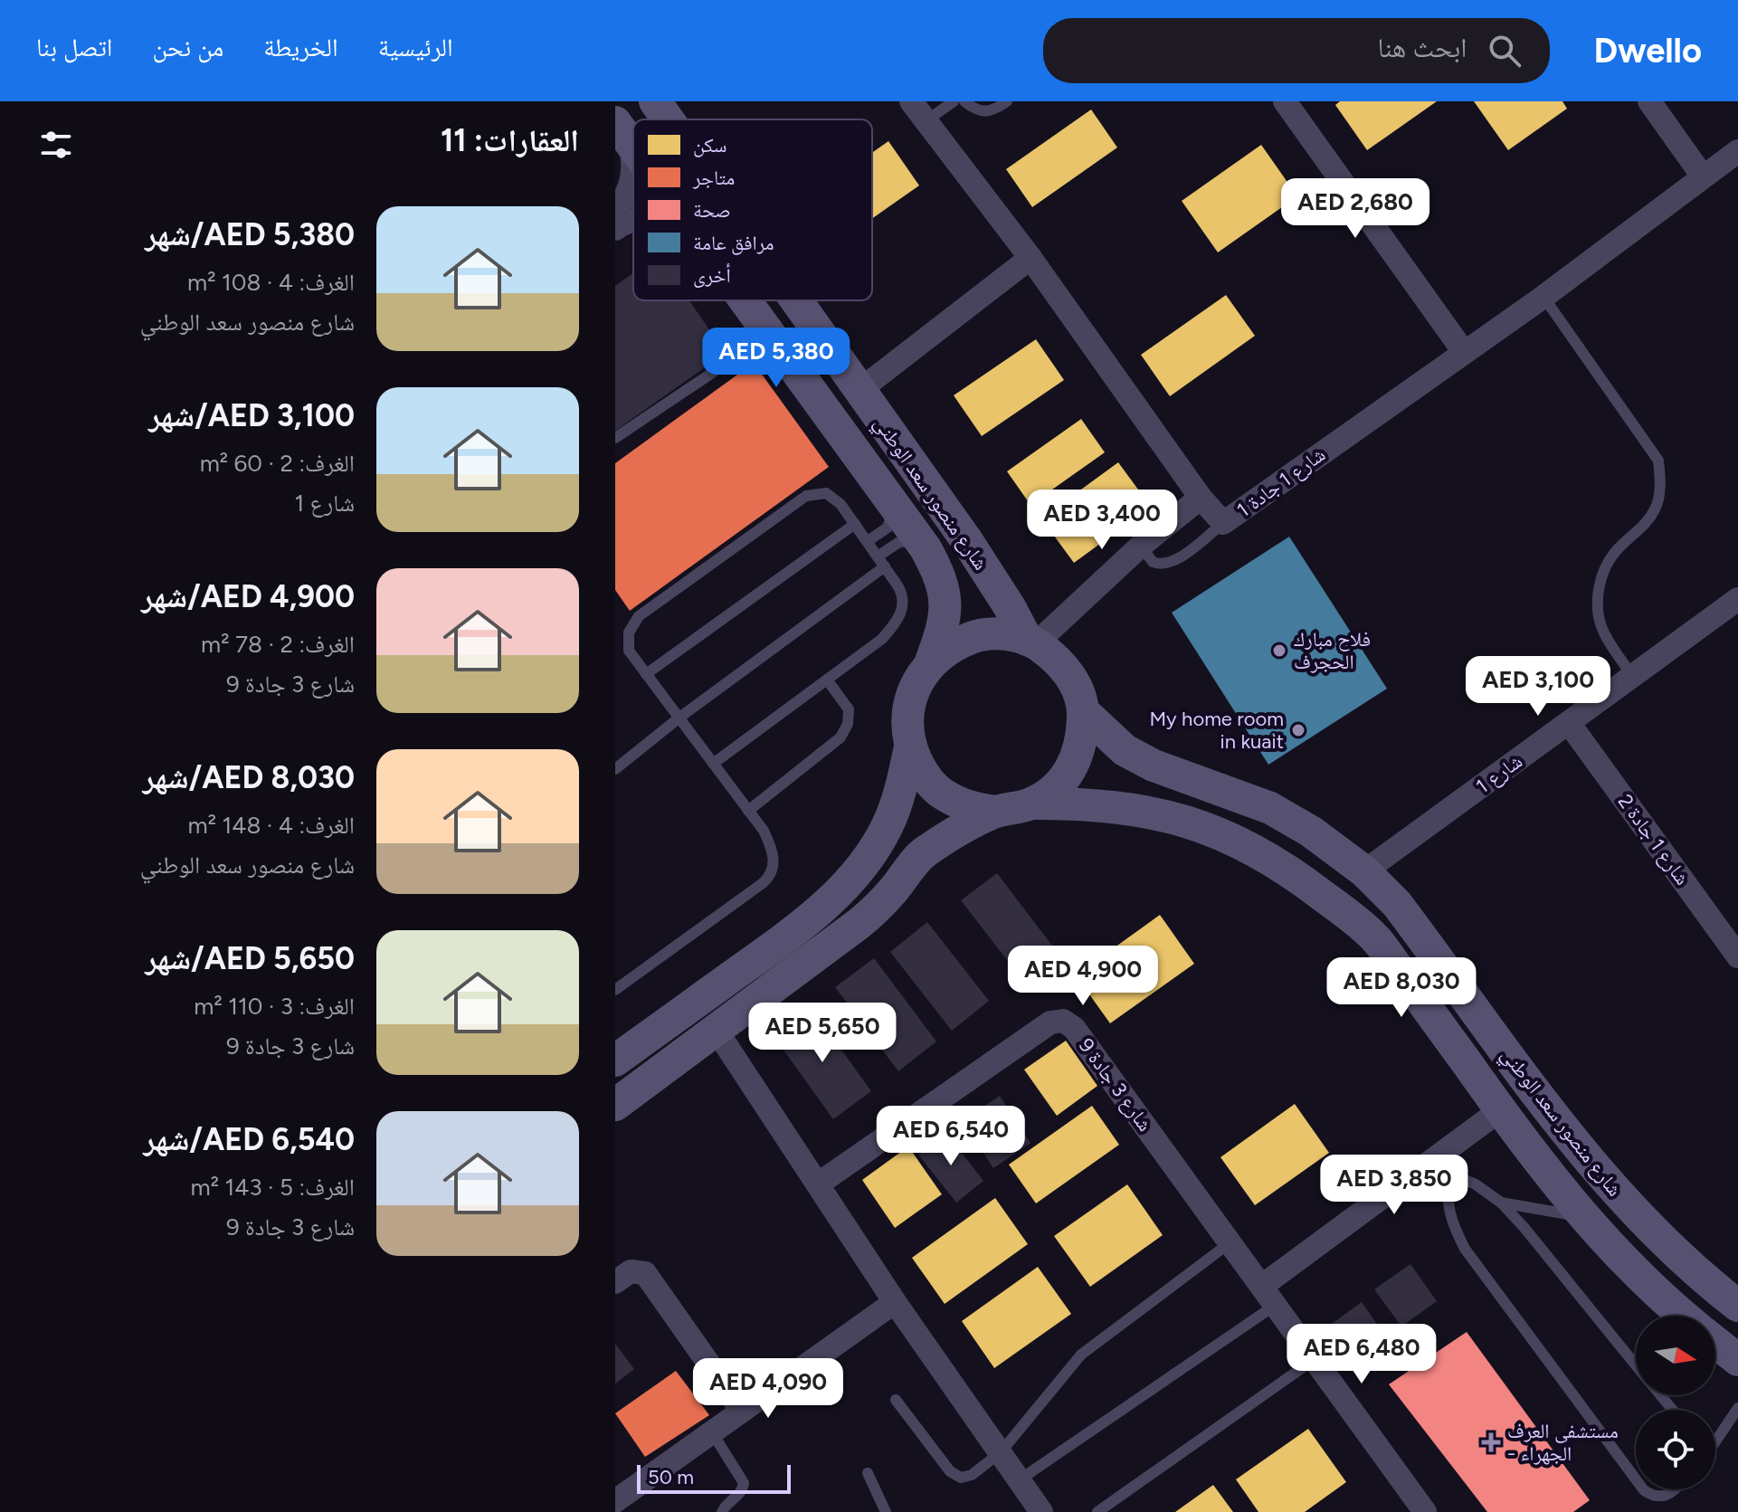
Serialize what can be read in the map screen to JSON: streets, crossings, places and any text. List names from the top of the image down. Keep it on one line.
{"streets":{"street":["شارع 1 جادة 1","شارع منصور سعد الوطني","شارع 1","شارع 1 جادة 2","شارع 3 جادة 9"]},"crossings":[["شارع منصور سعد الوطني","شارع 1"],["شارع 1","شارع 1 جادة 2"]],"places":{"other":["فلاح مبارك الحجرف","My home room in kuait"],"health":["مستشفى العرف - الجهراء"]},"legend":["سكن","متاجر","صحة","مرافق عامة","أخرى"],"scale_bar":"50 m","north":"right","page":{"header":"Dwello","search":"ابحث هنا","nav":["الرئيسية","الخريطة","من نحن","اتصل بنا"],"heading":"العقارات: 11","price":["AED 2,680","AED 5,380","AED 3,400","AED 3,100","AED 4,900","AED 8,030","AED 5,650","AED 6,540","AED 3,850","AED 6,480","AED 4,090"],"list":[{"name":"AED 5,380/شهر","note":"الغرف: 4 · 108 m² · شارع منصور سعد الوطني"},{"name":"AED 3,100/شهر","note":"الغرف: 2 · 60 m² · شارع 1"},{"name":"AED 4,900/شهر","note":"الغرف: 2 · 78 m² · شارع 3 جادة 9"},{"name":"AED 8,030/شهر","note":"الغرف: 4 · 148 m² · شارع منصور سعد الوطني"},{"name":"AED 5,650/شهر","note":"الغرف: 3 · 110 m² · شارع 3 جادة 9"},{"name":"AED 6,540/شهر","note":"الغرف: 5 · 143 m² · شارع 3 جادة 9"}],"scale":"50 m"}}
